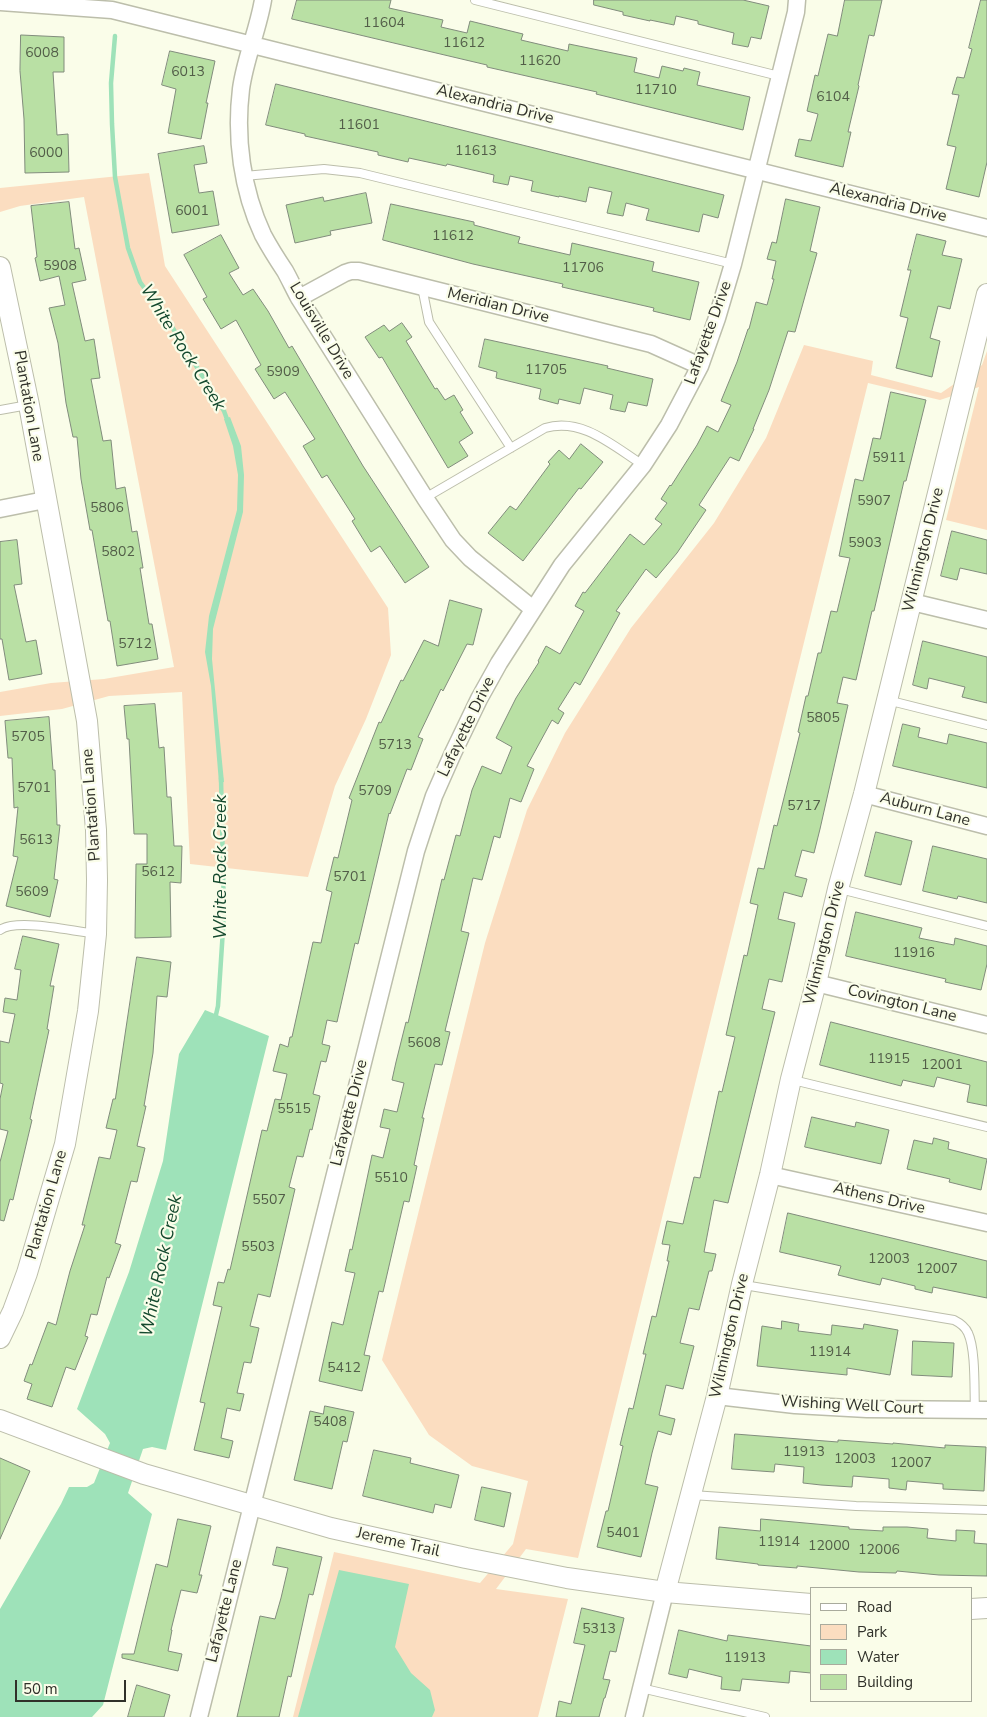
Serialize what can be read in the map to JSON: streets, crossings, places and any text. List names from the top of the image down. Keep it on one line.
{"streets":{"street":["Alexandria Drive","Meridian Drive","Louisville Drive","Lafayette Drive","Plantation Lane","Wilmington Drive","Auburn Lane","Covington Lane","Athens Drive","Wishing Well Court","Jereme Trail","Lafayette Lane"]},"crossings":[["Alexandria Drive","Louisville Drive"],["Alexandria Drive","Lafayette Drive"],["Meridian Drive","Louisville Drive"],["Meridian Drive","Lafayette Drive"],["Louisville Drive","Lafayette Drive"],["Lafayette Drive","Jereme Trail"],["Lafayette Drive","Lafayette Lane"],["Wilmington Drive","Auburn Lane"],["Wilmington Drive","Covington Lane"],["Wilmington Drive","Athens Drive"],["Wilmington Drive","Wishing Well Court"],["Wilmington Drive","Jereme Trail"],["Jereme Trail","Lafayette Lane"]],"water":["White Rock Creek"],"house_numbers":["11604","11612","6008","11620","6013","11710","6104","11601","11613","6000","6001","11612","5908","11706","11705","5909","5911","5907","5806","5903","5802","5712","5805","5705","5713","5701","5709","5717","5613","5612","5701","5609","11916","5608","11915","12001","5515","5510","5507","5503","12003","12007","11914","5412","5408","11913","12003","12007","5401","11914","12000","12006","5313","11913"],"legend":["Road","Park","Water","Building"],"scale_bar":"50 m"}
